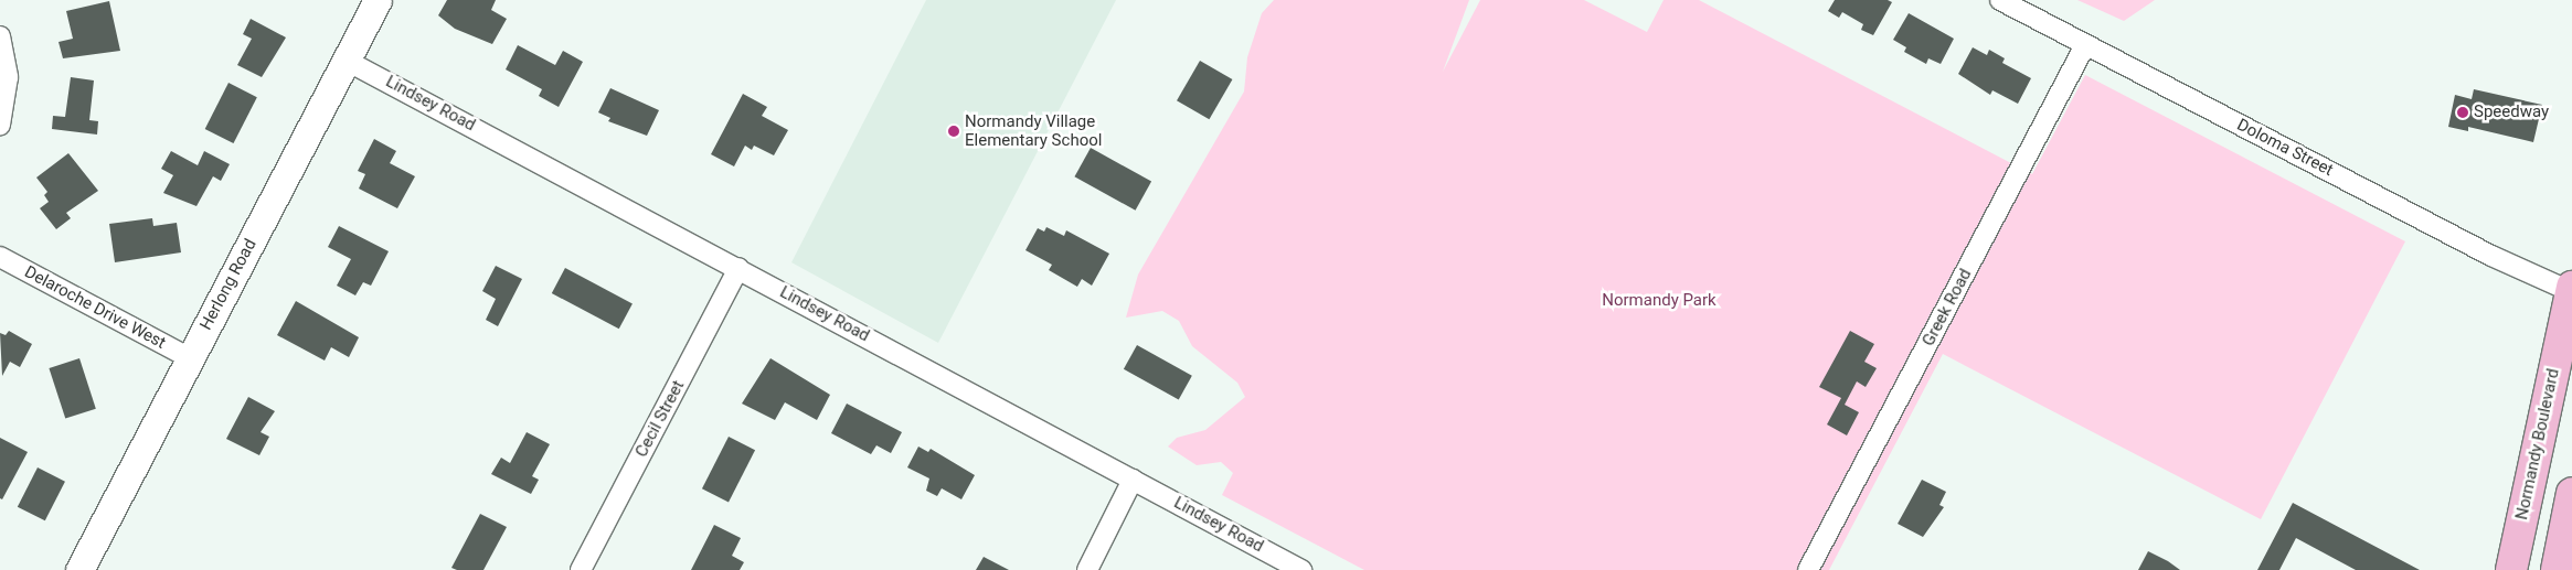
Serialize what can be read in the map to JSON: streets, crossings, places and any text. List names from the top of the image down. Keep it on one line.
{"streets":{"main road":["Normandy Boulevard"],"street":["Lindsey Road","Doloma Street","Herlong Road","Delaroche Drive West","Greek Road","Cecil Street"]},"crossings":[["Lindsey Road","Herlong Road"],["Lindsey Road","Cecil Street"],["Doloma Street","Greek Road"],["Doloma Street","Normandy Boulevard"],["Herlong Road","Delaroche Drive West"]],"parks":["Normandy Park"],"places":["Speedway","Normandy Village Elementary School"]}
